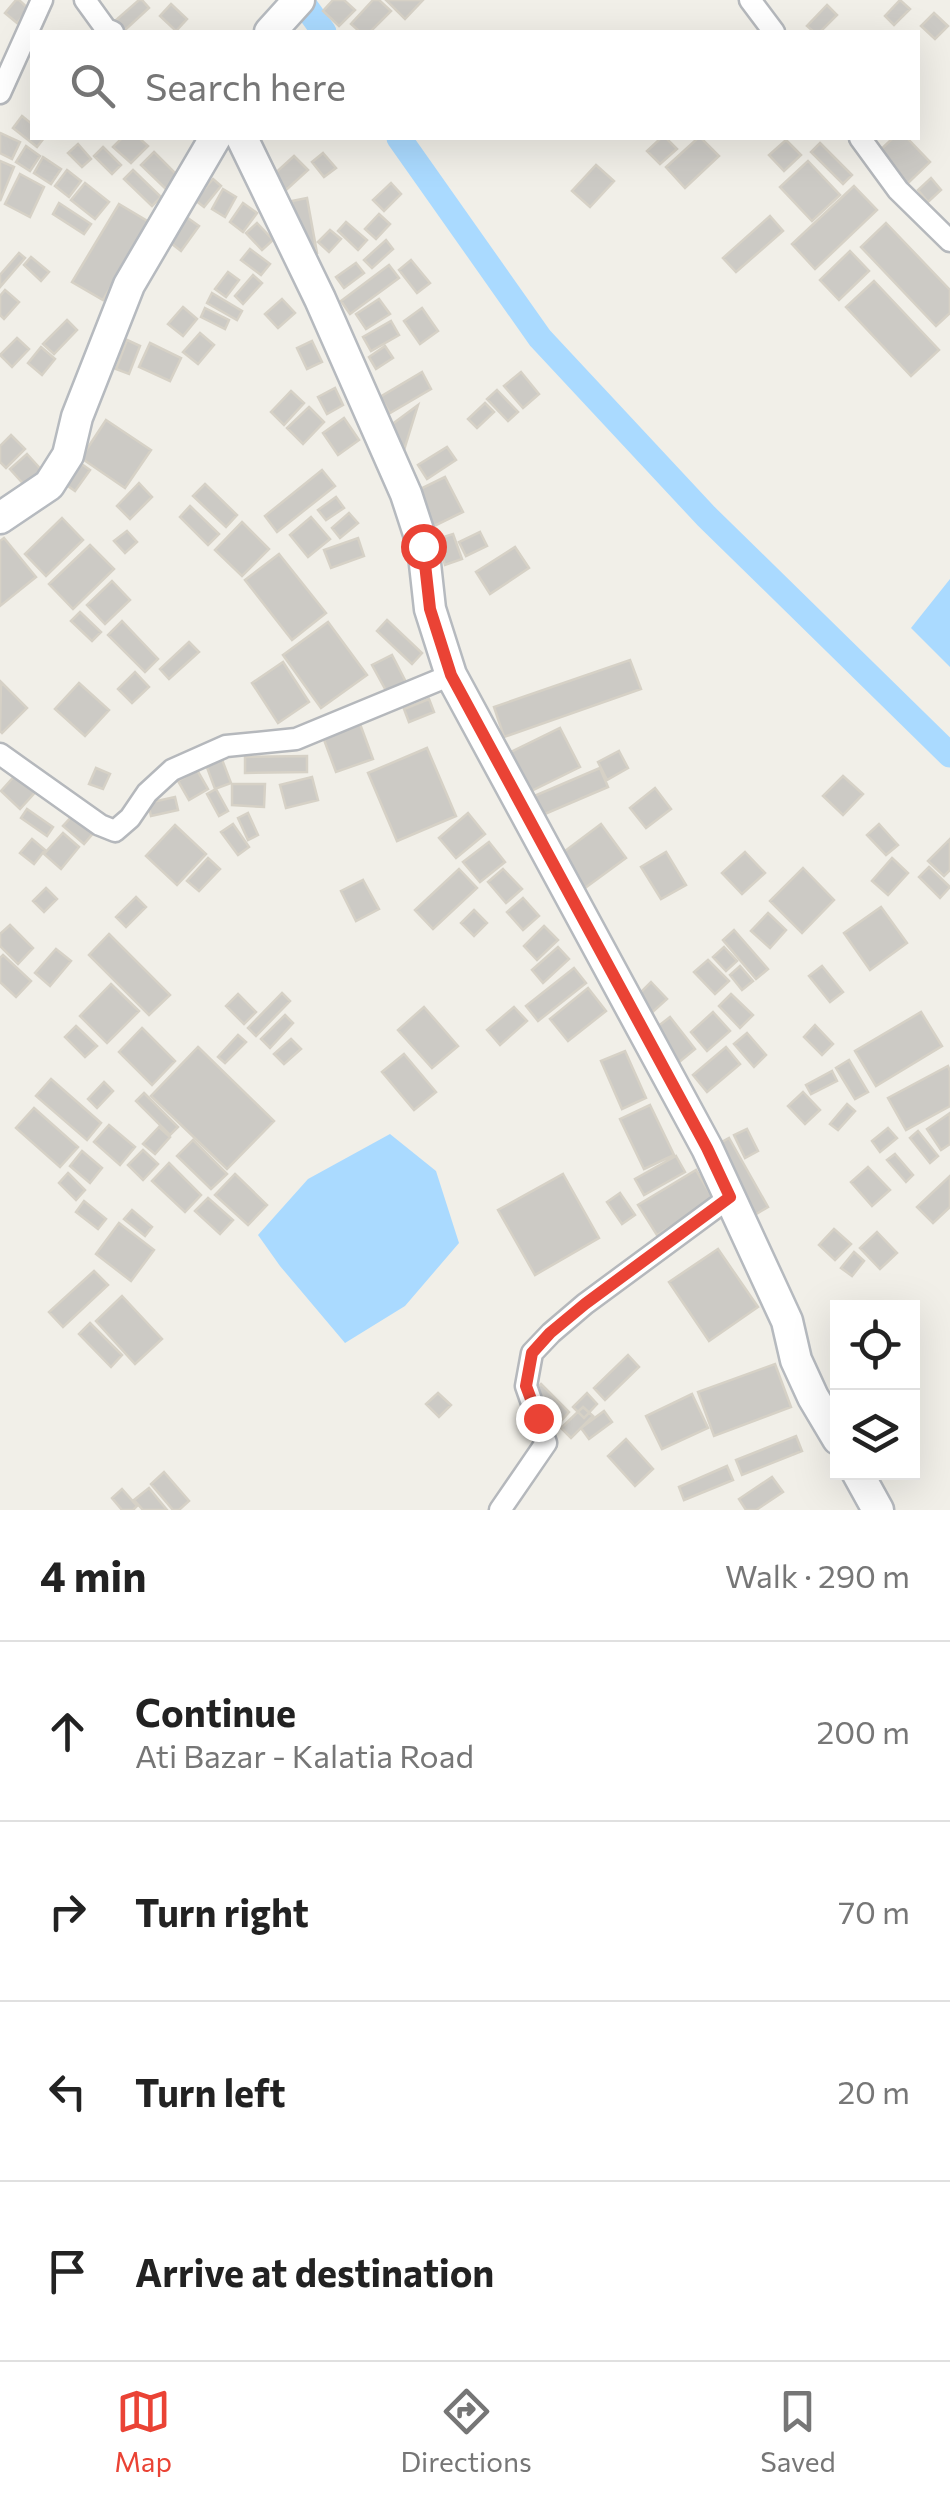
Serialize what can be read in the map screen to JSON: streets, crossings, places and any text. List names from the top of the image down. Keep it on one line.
{"page":{"search":"Search here","heading":["4 min","Walk · 290 m"],"list":[["Continue","Ati Bazar - Kalatia Road","200 m"],["Turn right","70 m"],["Turn left","20 m"],"Arrive at destination"],"nav":["Map","Directions","Saved"]}}
